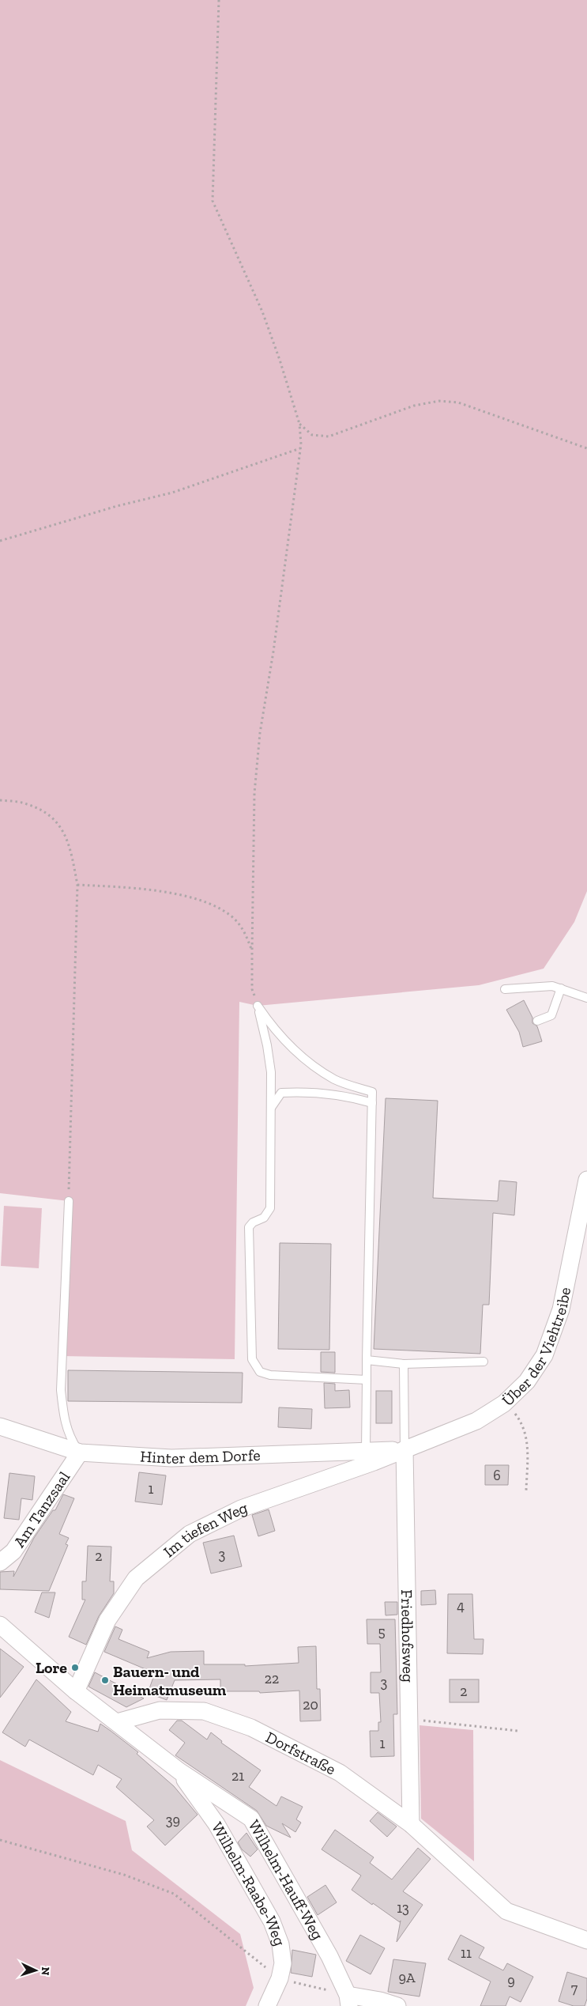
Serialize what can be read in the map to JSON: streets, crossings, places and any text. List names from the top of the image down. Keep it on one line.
{"streets":{"street":["Über der Viehtreibe","Hinter dem Dorfe","Am Tanzsaal","Im tiefen Weg","Friedhofsweg","Dorfstraße","Wilhelm-Hauff-Weg","Wilhelm-Raabe-Weg"]},"crossings":[["Über der Viehtreibe","Hinter dem Dorfe"],["Über der Viehtreibe","Im tiefen Weg"],["Über der Viehtreibe","Friedhofsweg"],["Hinter dem Dorfe","Am Tanzsaal"],["Hinter dem Dorfe","Im tiefen Weg"],["Hinter dem Dorfe","Friedhofsweg"],["Im tiefen Weg","Friedhofsweg"],["Friedhofsweg","Dorfstraße"],["Dorfstraße","Wilhelm-Hauff-Weg"],["Wilhelm-Hauff-Weg","Wilhelm-Raabe-Weg"]],"places":["Lore","Bauern- und Heimatmuseum"],"house_numbers":["6","1","3","2","4","5","22","3","2","20","1","21","39","13","11","9A","9","7"],"north":"right"}
